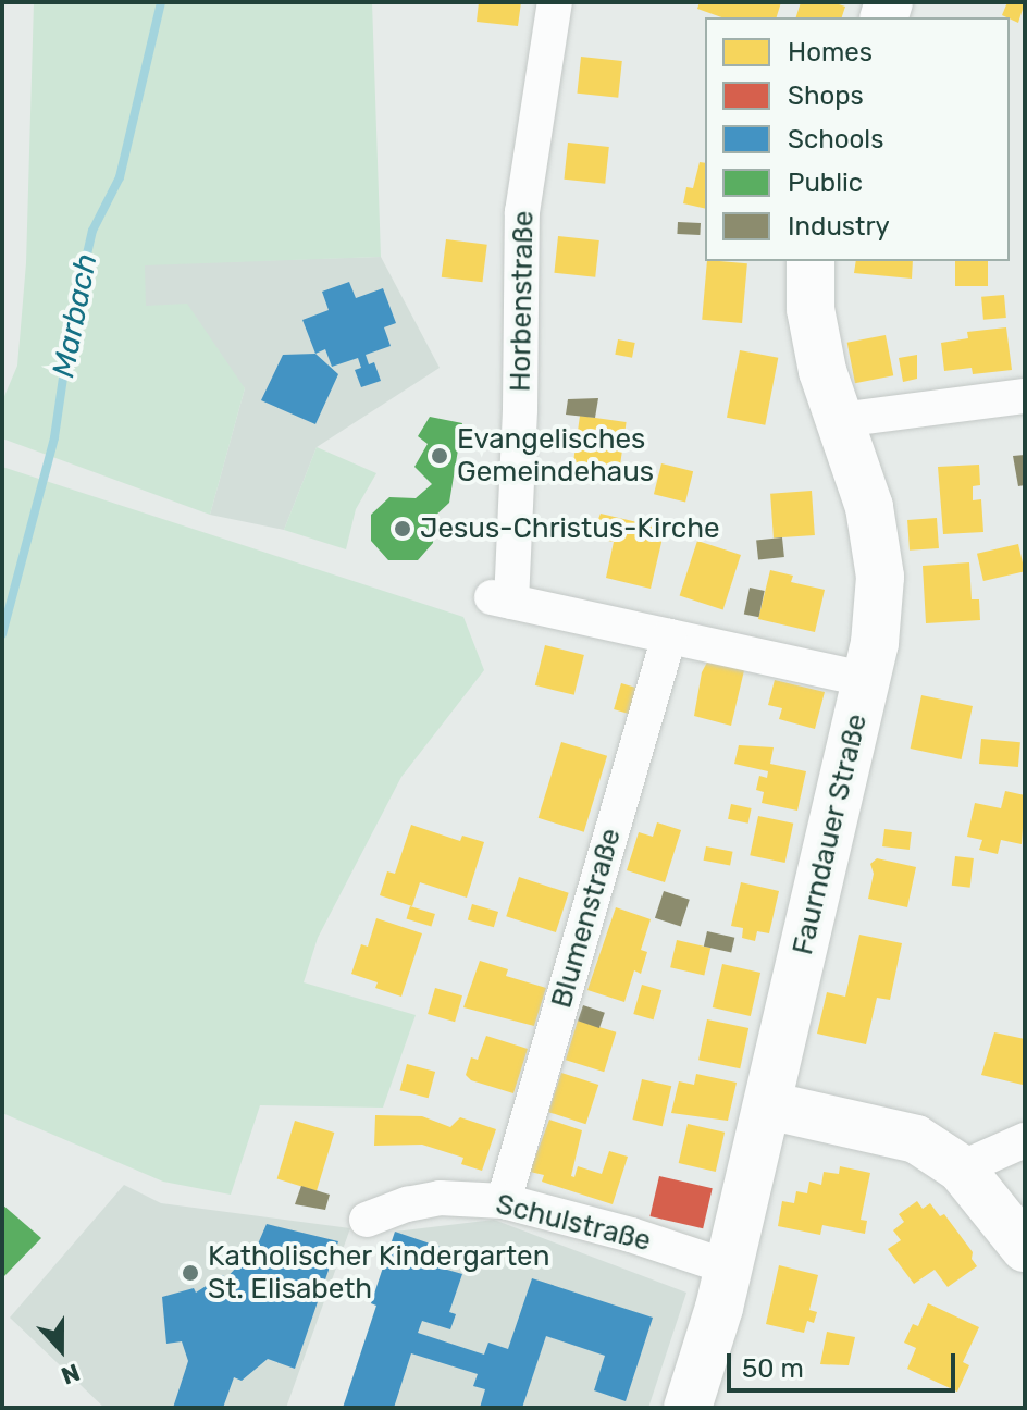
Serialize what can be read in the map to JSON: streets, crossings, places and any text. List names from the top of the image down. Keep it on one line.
{"streets":{"street":["Horbenstraße","Faurndauer Straße","Blumenstraße","Schulstraße"]},"crossings":[["Horbenstraße","Faurndauer Straße"],["Horbenstraße","Blumenstraße"],["Faurndauer Straße","Schulstraße"],["Blumenstraße","Schulstraße"]],"water":["Marbach"],"places":["Evangelisches Gemeindehaus","Jesus-Christus-Kirche","Katholischer Kindergarten St. Elisabeth"],"legend":["Homes","Shops","Schools","Public","Industry"],"scale_bar":"50 m","north":"bottom"}
